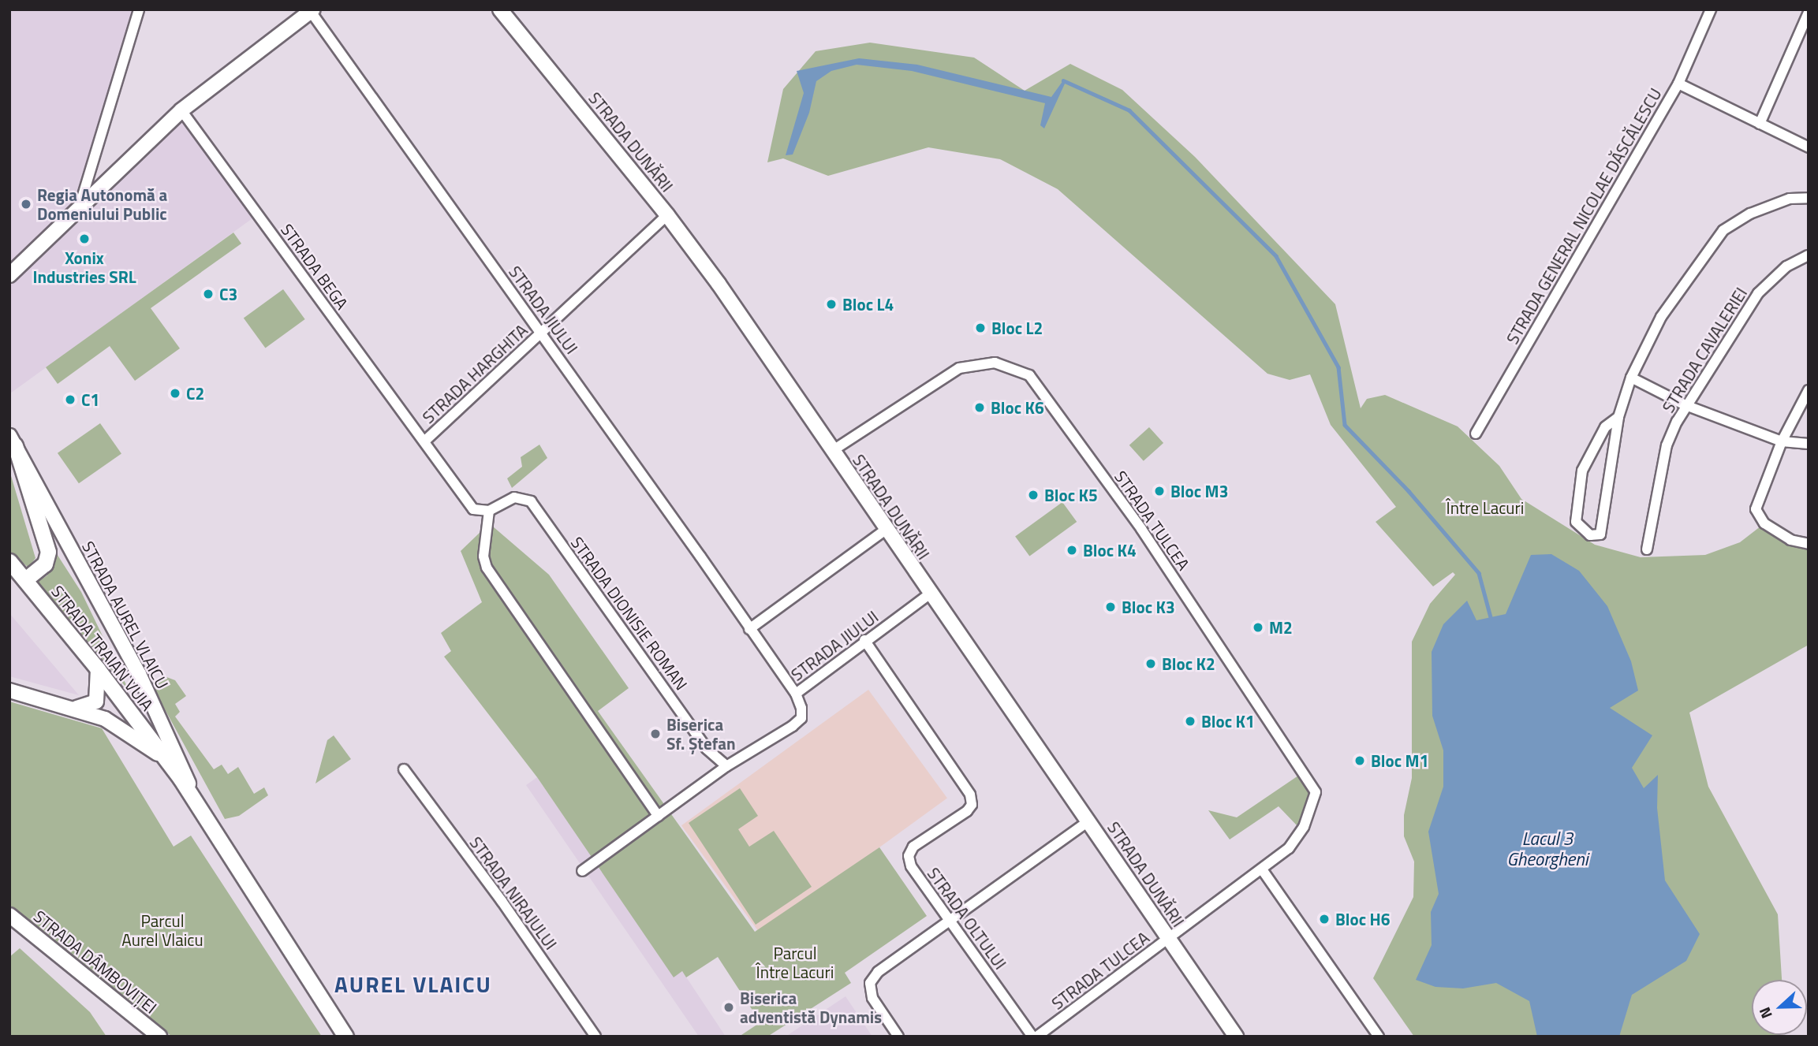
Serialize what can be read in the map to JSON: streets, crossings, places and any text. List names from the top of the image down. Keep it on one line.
{"streets":{"main road":["STRADA AUREL VLAICU","STRADA TRAIAN VUIA"],"street":["STRADA DUNĂRII","STRADA GENERAL NICOLAE DĂSCĂLESCU","STRADA BEGA","STRADA JIULUI","STRADA CAVALERIEI","STRADA HARGHITA","STRADA TULCEA","STRADA DIONISIE ROMAN","STRADA NIRAJULUI","STRADA OLTULUI","STRADA DÂMBOVIȚEI"]},"crossings":[["STRADA DUNĂRII","STRADA JIULUI"],["STRADA DUNĂRII","STRADA HARGHITA"],["STRADA DUNĂRII","STRADA TULCEA"],["STRADA BEGA","STRADA HARGHITA"],["STRADA JIULUI","STRADA HARGHITA"],["STRADA JIULUI","STRADA OLTULUI"],["STRADA AUREL VLAICU","STRADA TRAIAN VUIA"]],"districts":["AUREL VLAICU"],"water":["Lacul 3 Gheorgheni"],"parks":["Între Lacuri","Parcul Aurel Vlaicu","Parcul Între Lacuri"],"places":["Regia Autonomă a Domeniului Public","Xonix Industries SRL","C3","Bloc L4","Bloc L2","C2","C1","Bloc K6","Bloc M3","Bloc K5","Bloc K4","Bloc K3","M2","Bloc K2","Bloc K1","Biserica Sf. Ștefan","Bloc M1","Bloc H6","Biserica adventistă Dynamis"],"north":"left"}
